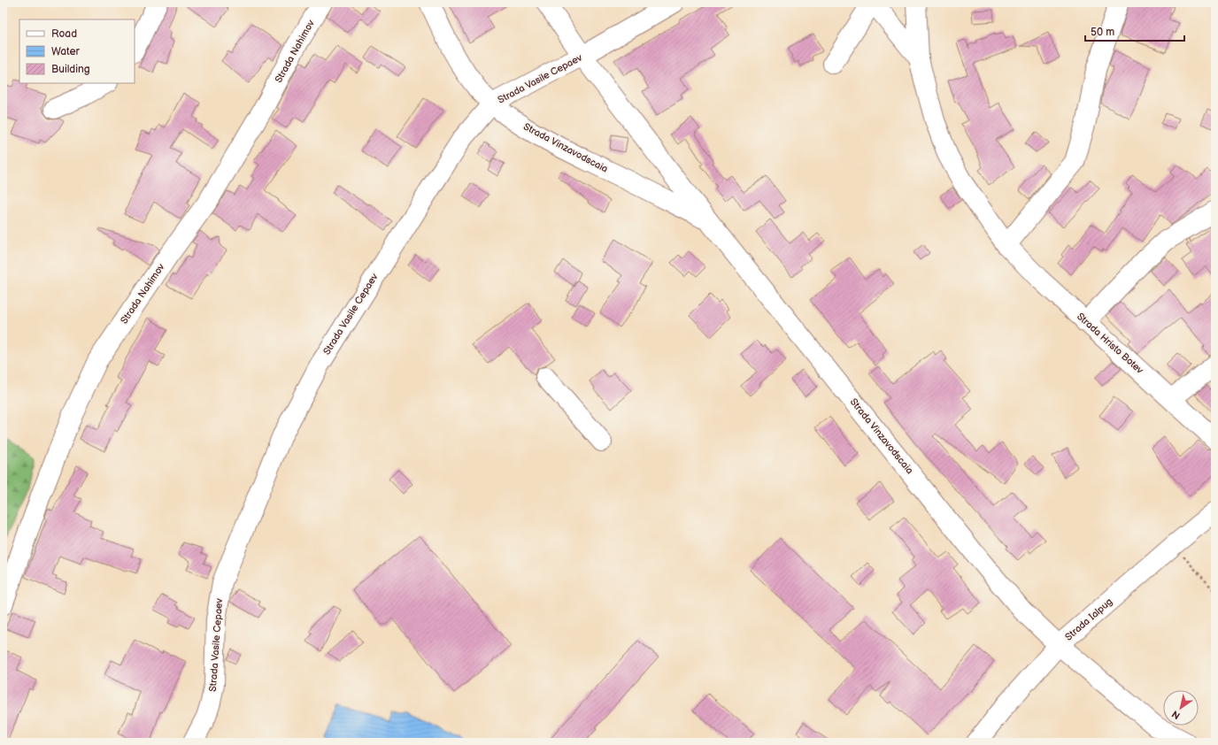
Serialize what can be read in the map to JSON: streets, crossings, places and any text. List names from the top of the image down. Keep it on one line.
{"streets":{"street":["Strada Nahimov","Strada Vasile Cepaev","Strada Vinzavodscaia","Strada Hristo Botev","Strada Ialpug"]},"crossings":[["Strada Vasile Cepaev","Strada Vinzavodscaia"],["Strada Vinzavodscaia","Strada Ialpug"]],"legend":["Road","Water","Building"],"scale_bar":"50 m","north":"bottom left"}
